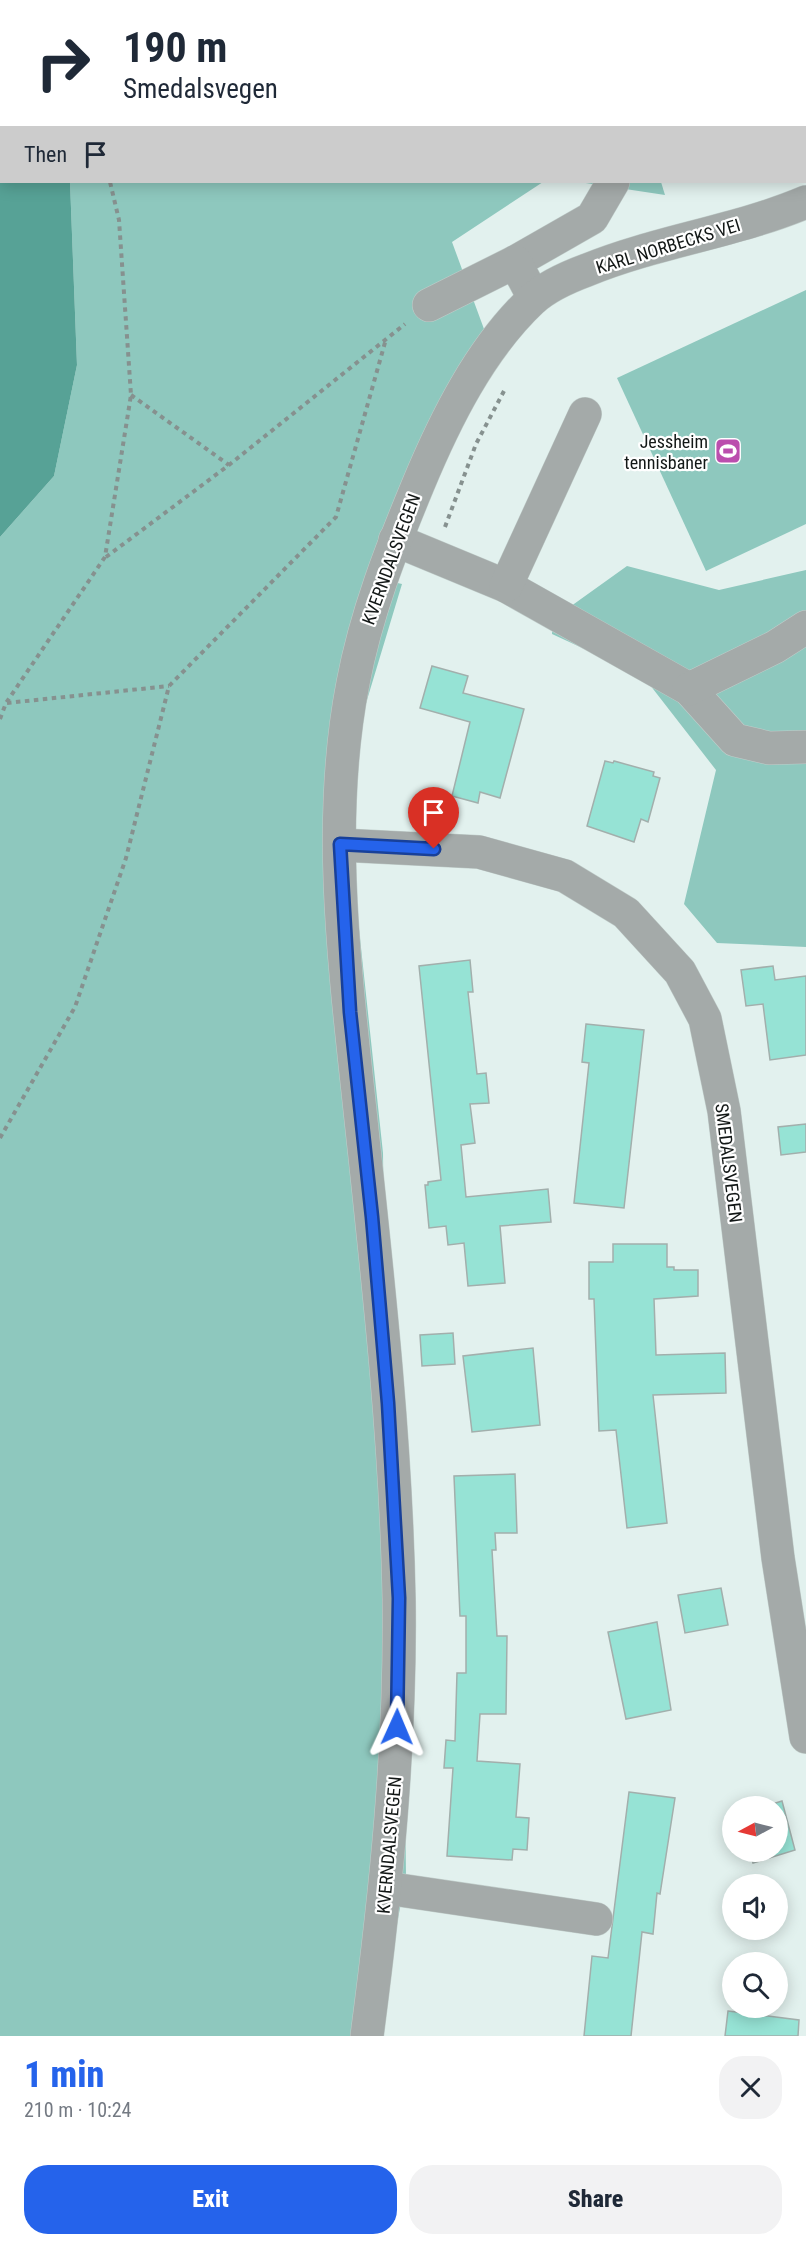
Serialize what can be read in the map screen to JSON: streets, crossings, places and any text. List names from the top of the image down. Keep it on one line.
{"streets":{"street":["KARL NORBECKS VEI","KVERNDALSVEGEN","SMEDALSVEGEN"]},"crossings":[["KARL NORBECKS VEI","KVERNDALSVEGEN"],["KVERNDALSVEGEN","SMEDALSVEGEN"]],"places":{"sports":["Jessheim tennisbaner"]},"north":"left","page":{"turn":["190 m","Smedalsvegen"],"then":"Then","heading":["1 min","210 m · 10:24"],"buttons":["Exit","Share"]}}
